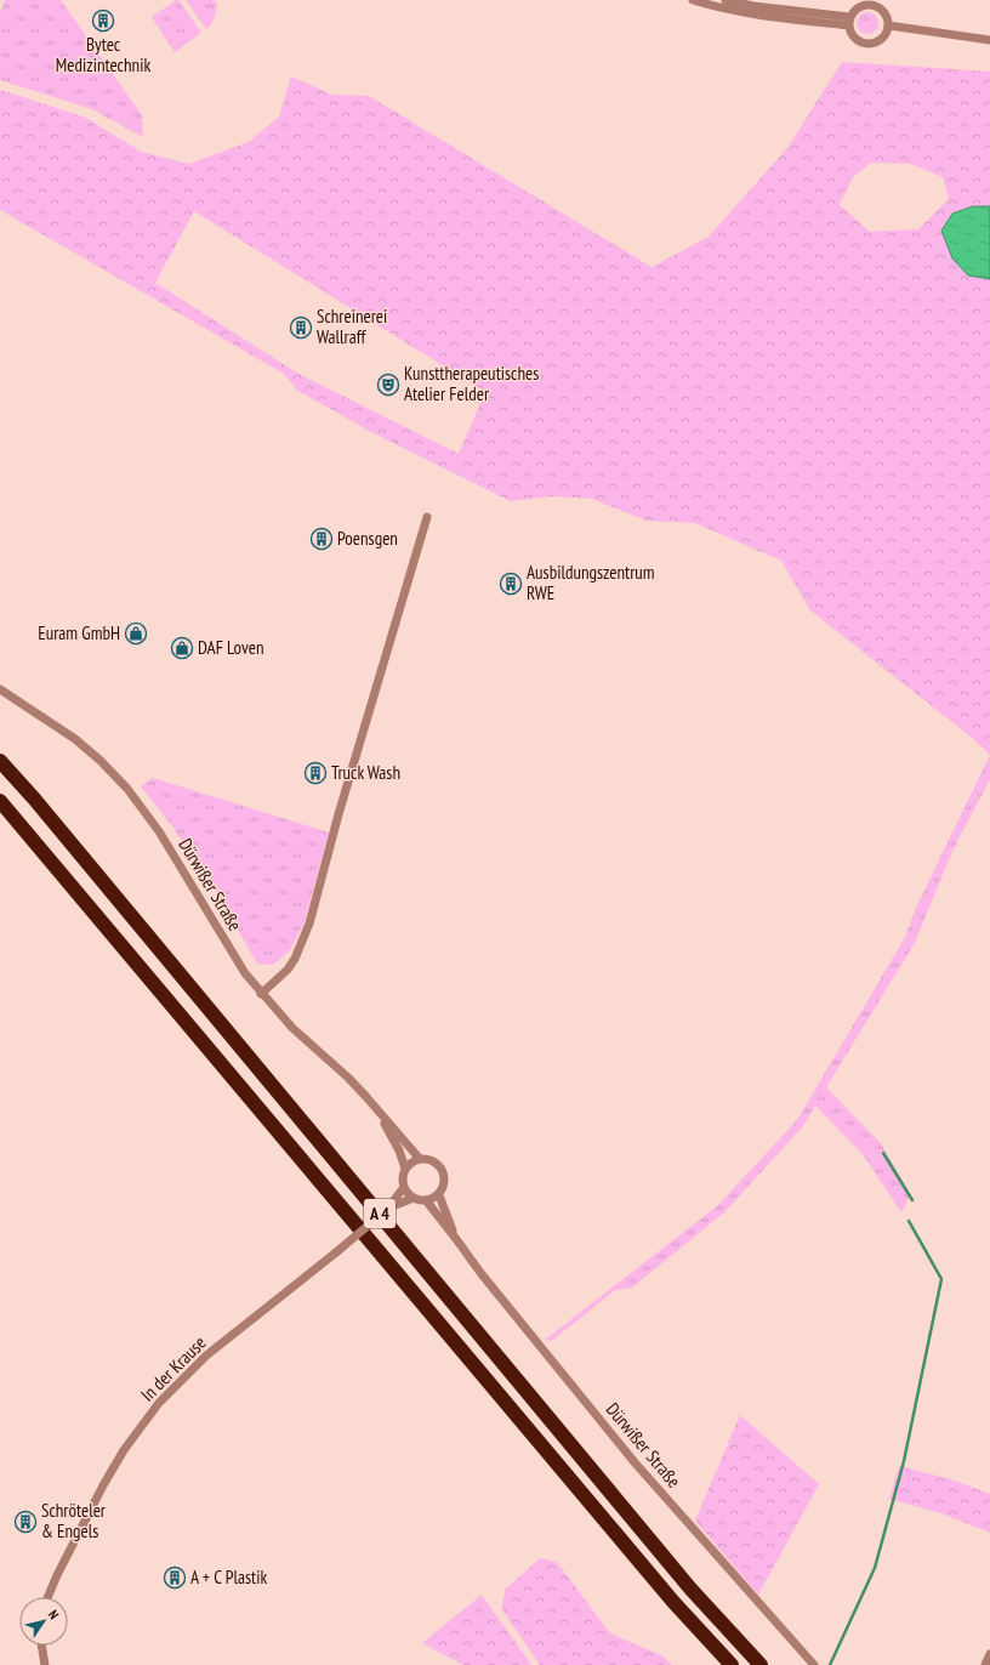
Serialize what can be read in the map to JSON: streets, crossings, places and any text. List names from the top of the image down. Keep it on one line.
{"streets":{"highway":["A 4"],"street":["Dürwißer Straße","In der Krause"]},"crossings":[["Dürwißer Straße","In der Krause"]],"places":{"building":["Bytec Medizintechnik","Schreinerei Wallraff","Poensgen","Ausbildungszentrum RWE","Truck Wash","Schröteler & Engels","A + C Plastik"],"theatre":["Kunsttherapeutisches Atelier Felder"],"shop":["Euram GmbH","DAF Loven"]},"north":"top right"}
